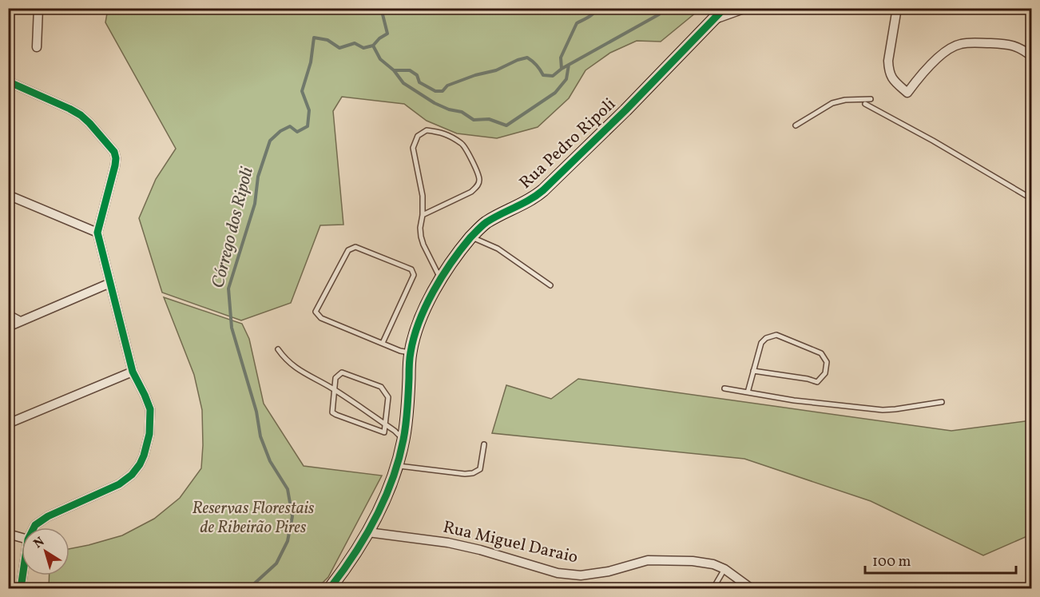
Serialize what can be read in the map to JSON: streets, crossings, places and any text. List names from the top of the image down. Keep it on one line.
{"streets":{"street":["Rua Pedro Ripoli","Rua Miguel Daraio"]},"crossings":[["Rua Pedro Ripoli","Rua Miguel Daraio"]],"water":["Córrego dos Ripoli"],"parks":["Reservas Florestais de Ribeirão Pires"],"scale_bar":"100 m","north":"top left"}
